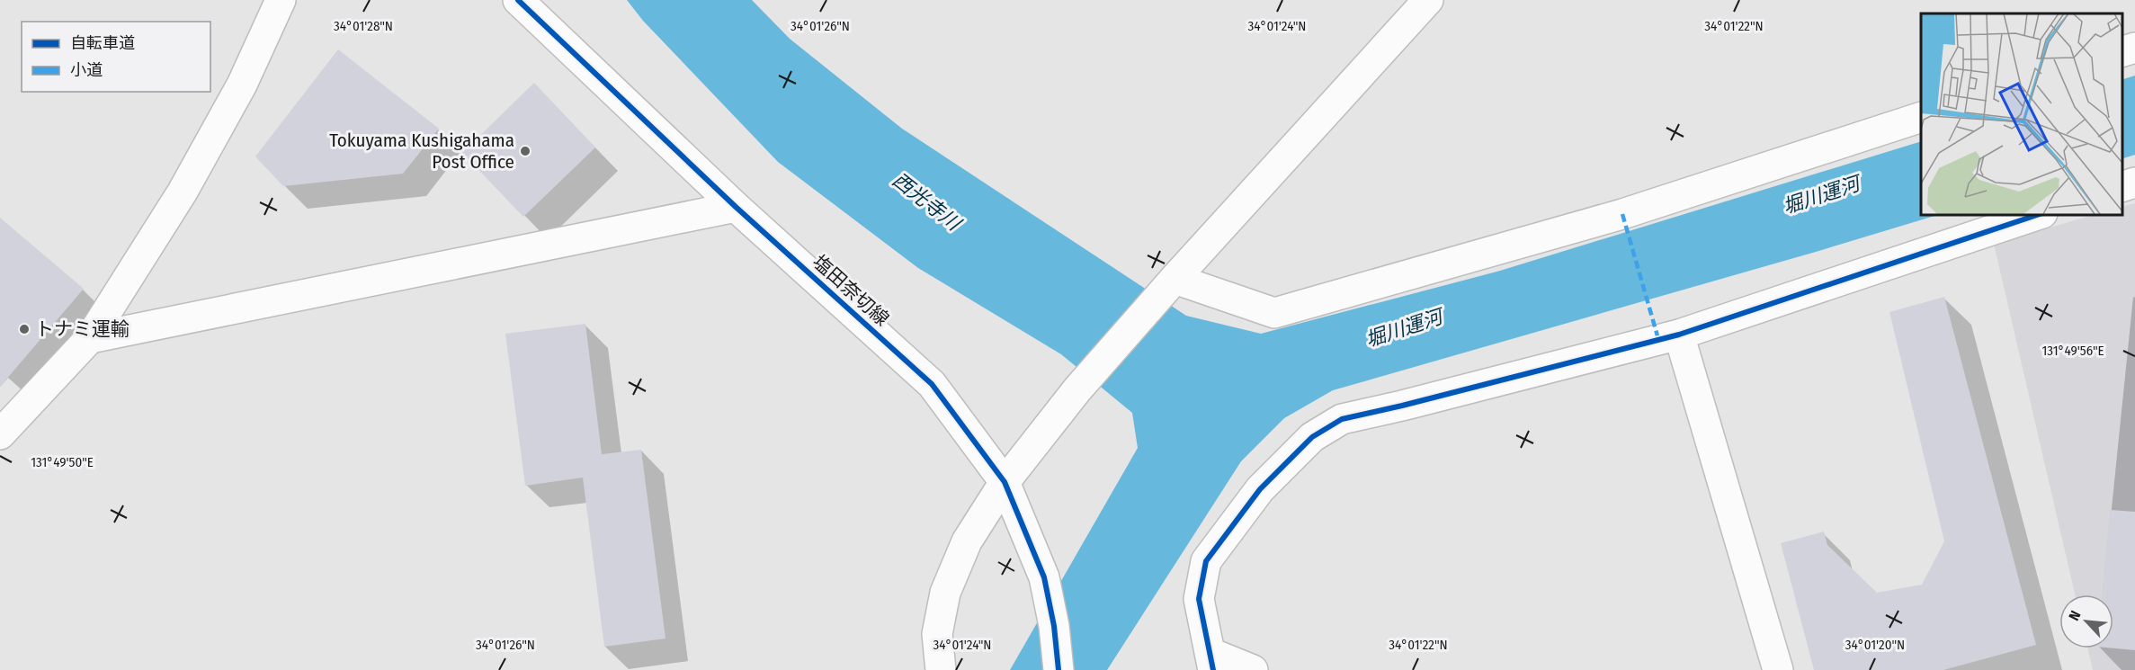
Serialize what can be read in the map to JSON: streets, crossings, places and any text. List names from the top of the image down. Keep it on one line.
{"streets":{"street":["塩田奈切線"]},"water":["堀川運河","西光寺川"],"places":["Tokuyama Kushigahama Post Office","トナミ運輸"],"legend":["自転車道","小道"],"north":"top left","coordinates":["34°01'28\"N","34°01'26\"N","34°01'24\"N","34°01'22\"N","131°49'56\"E","131°49'50\"E","34°01'20\"N"]}
